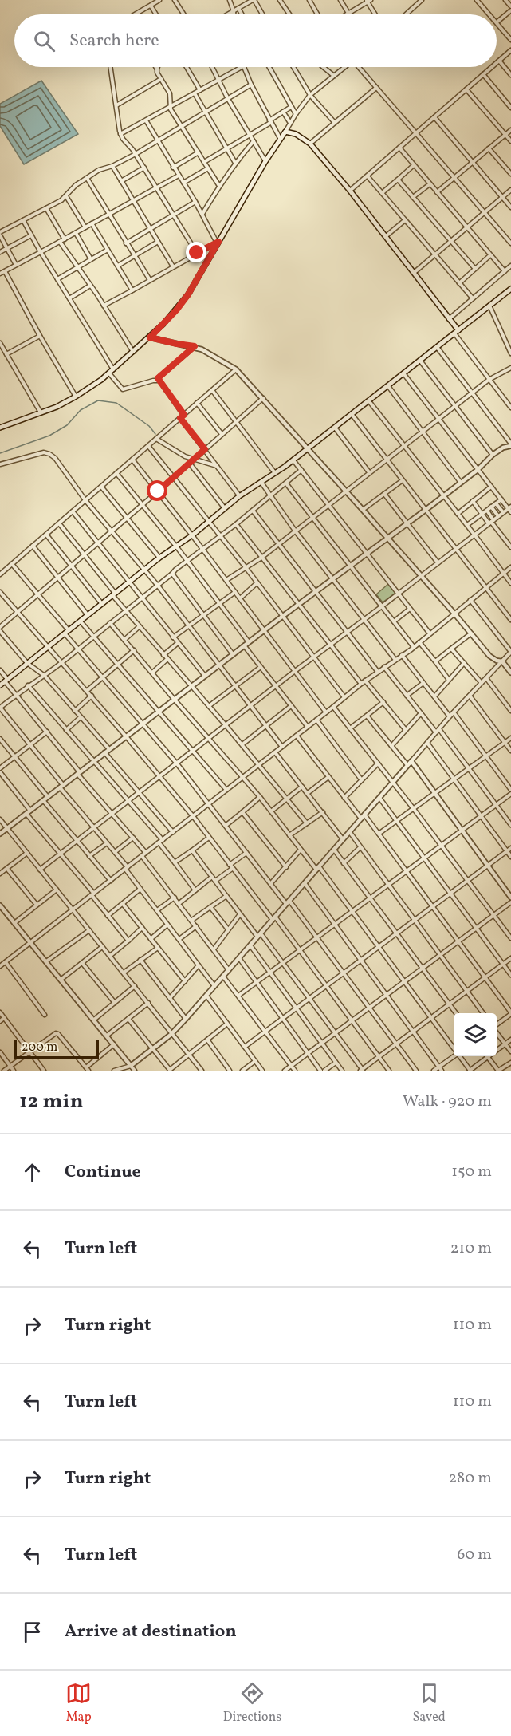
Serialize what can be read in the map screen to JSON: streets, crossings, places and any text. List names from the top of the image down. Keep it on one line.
{"scale_bar":"200 m","page":{"search":"Search here","scale":"200 m","heading":["12 min","Walk · 920 m"],"list":[["Continue","150 m"],["Turn left","210 m"],["Turn right","110 m"],["Turn left","110 m"],["Turn right","280 m"],["Turn left","60 m"],"Arrive at destination"],"nav":["Map","Directions","Saved"]}}
